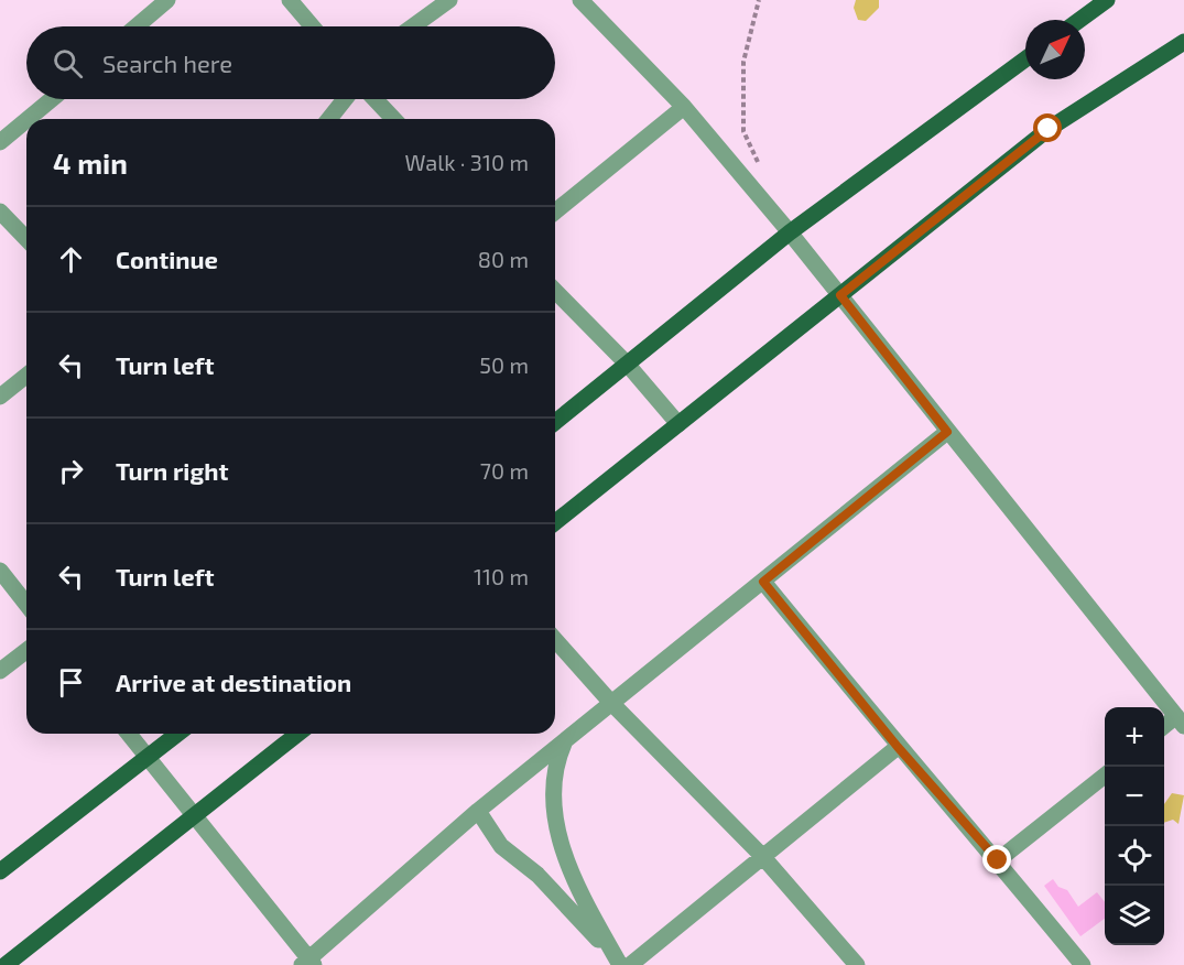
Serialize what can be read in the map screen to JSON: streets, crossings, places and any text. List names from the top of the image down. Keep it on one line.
{"north":"top right","page":{"search":"Search here","heading":["4 min","Walk · 310 m"],"list":[["Continue","80 m"],["Turn left","50 m"],["Turn right","70 m"],["Turn left","110 m"],"Arrive at destination"],"map_buttons":["+","−"]}}
